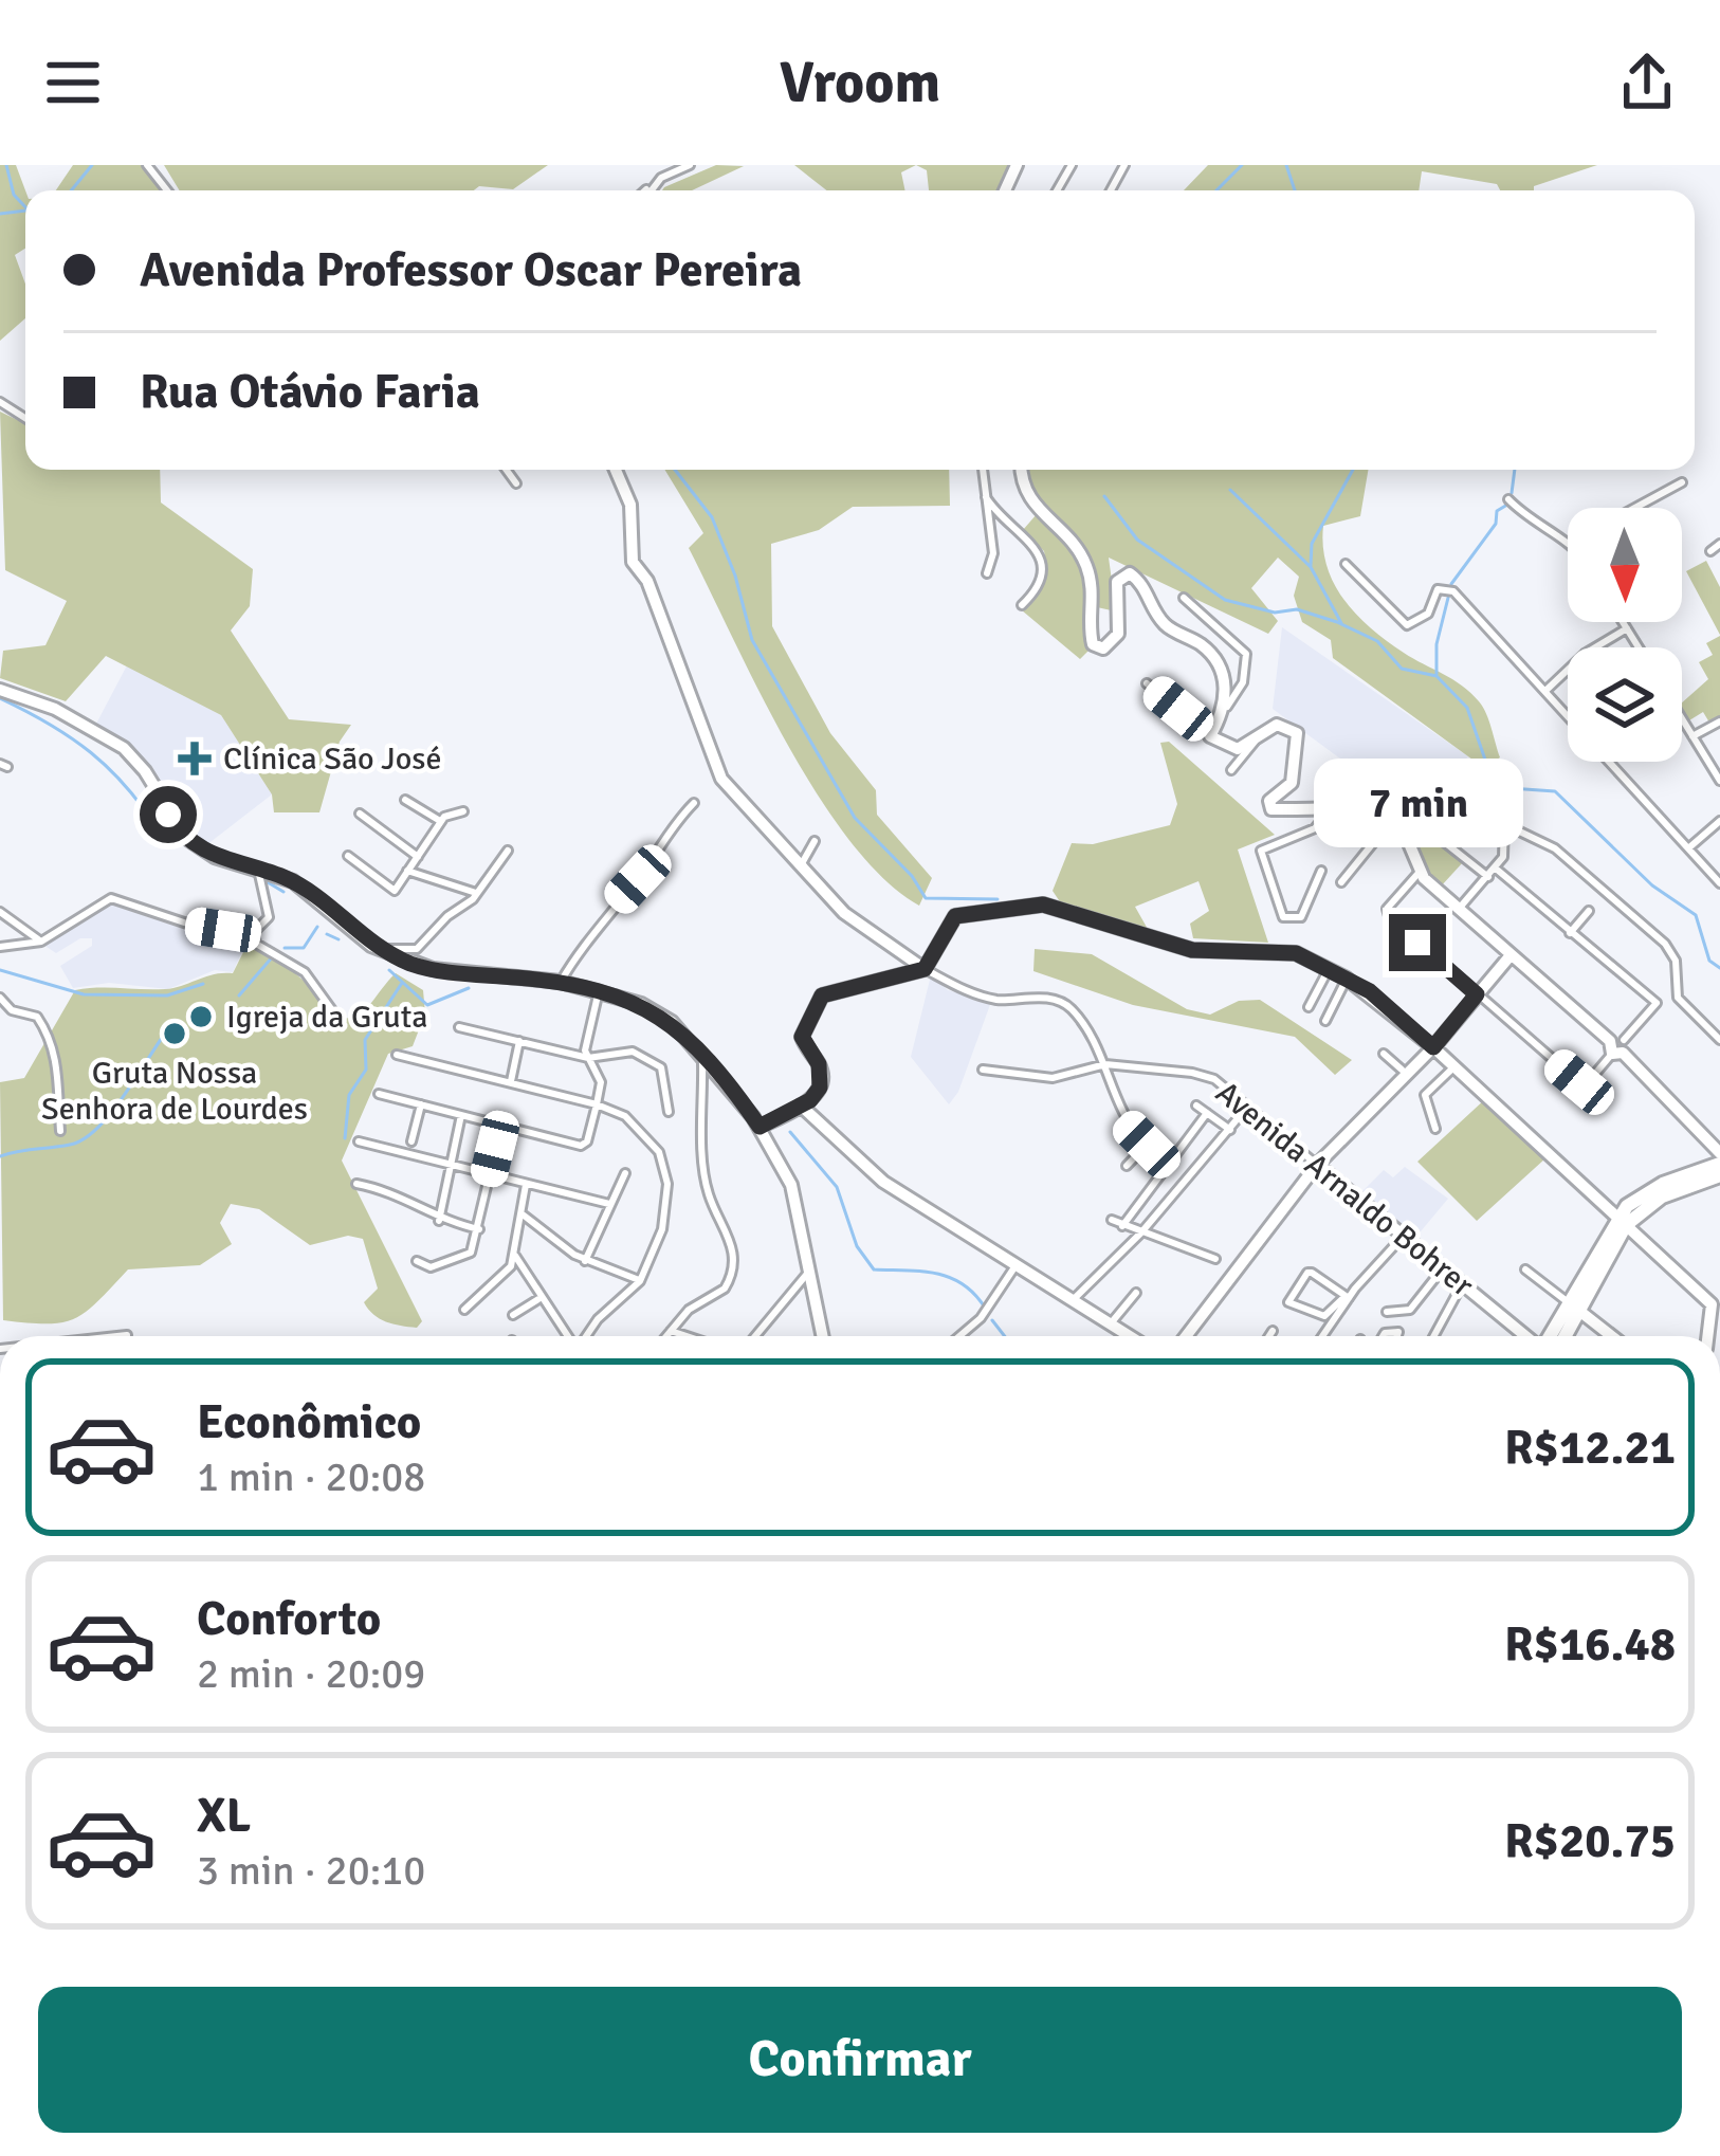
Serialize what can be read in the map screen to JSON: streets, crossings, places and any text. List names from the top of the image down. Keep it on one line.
{"streets":{"street":["Avenida Arnaldo Bohrer"]},"places":{"health":["Clínica São José"],"other":["Igreja da Gruta","Gruta Nossa Senhora de Lourdes"]},"north":"bottom","page":{"header":"Vroom","banner":["Avenida Professor Oscar Pereira","Rua Otávio Faria"],"bubble":"7 min","list":[{"name":"Econômico","note":"1 min · 20:08","value":"R$12.21"},{"name":"Conforto","note":"2 min · 20:09","value":"R$16.48"},{"name":"XL","note":"3 min · 20:10","value":"R$20.75"}],"buttons":"Confirmar"}}
